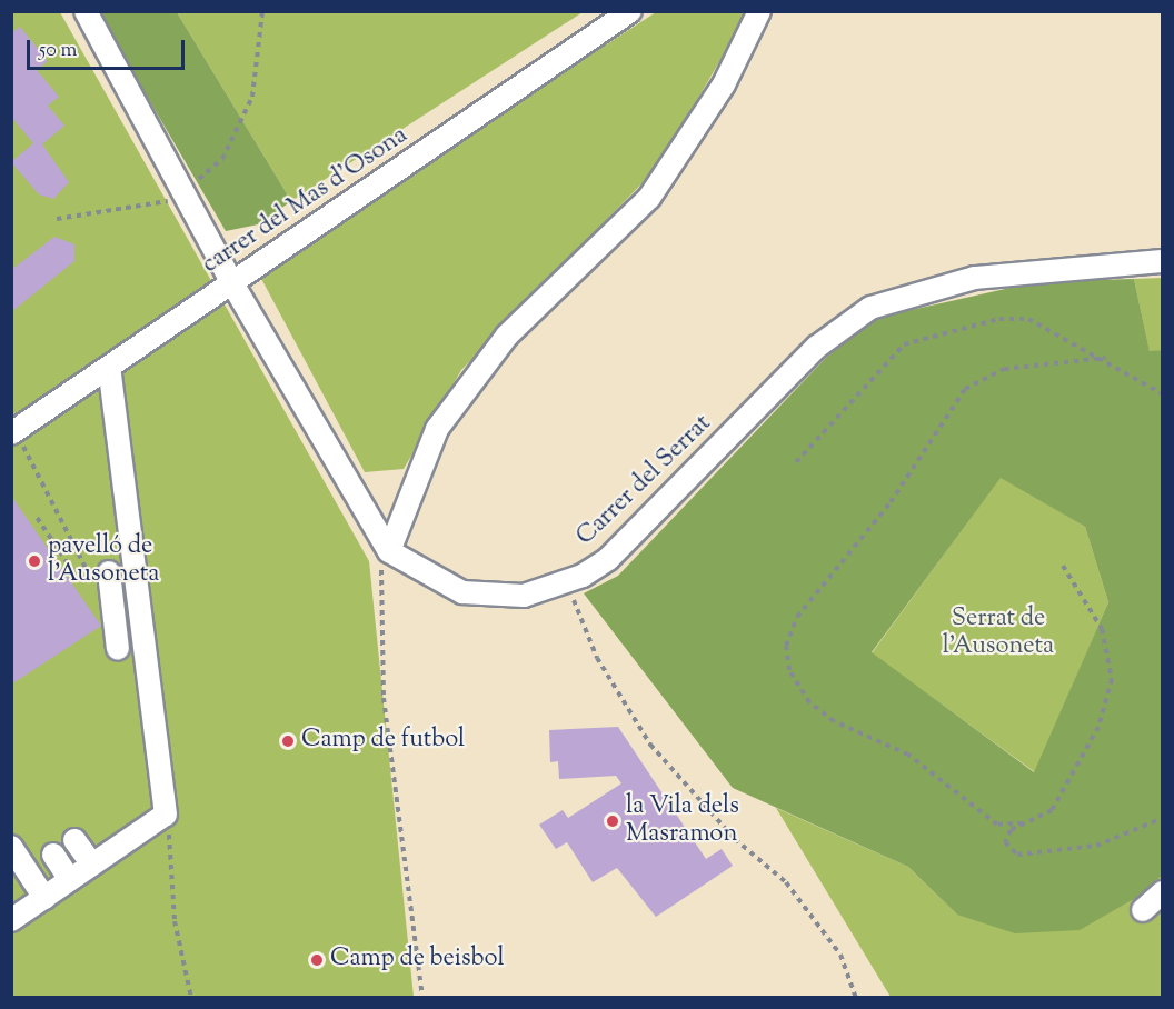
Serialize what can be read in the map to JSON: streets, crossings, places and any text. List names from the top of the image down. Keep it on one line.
{"streets":{"street":["carrer del Mas d'Osona","Carrer del Serrat"]},"parks":["Serrat de l'Ausoneta"],"places":["pavelló de l'Ausoneta","Camp de futbol","la Vila dels Masramon","Camp de beisbol"],"scale_bar":"50 m"}
